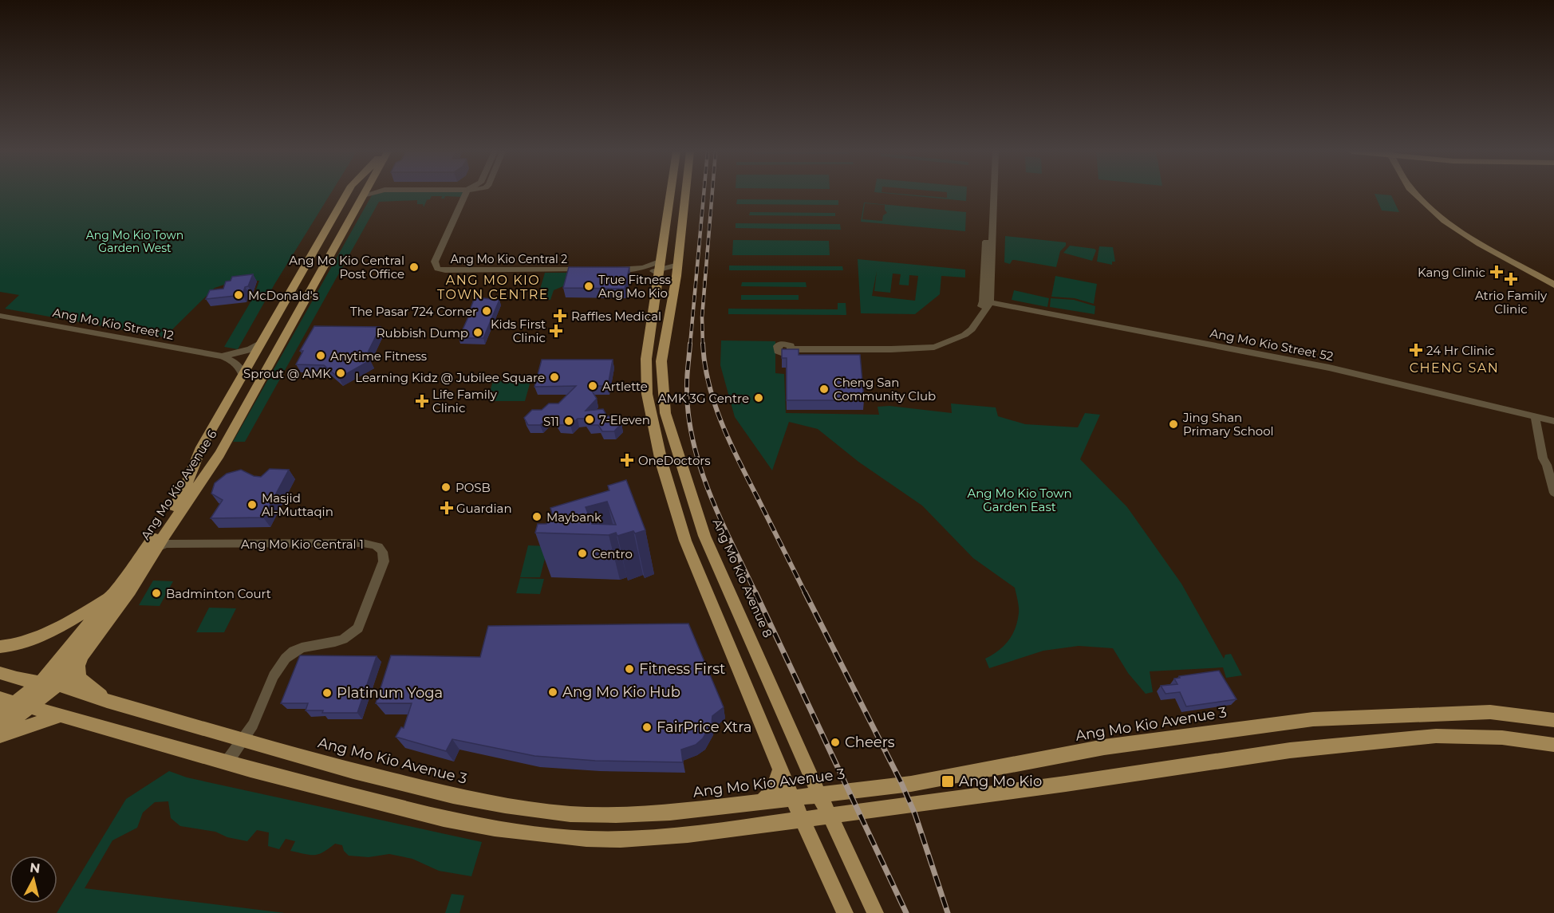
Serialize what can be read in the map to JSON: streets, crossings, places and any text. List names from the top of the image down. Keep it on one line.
{"streets":{"main road":["Ang Mo Kio Avenue 6","Ang Mo Kio Avenue 8","Ang Mo Kio Avenue 3"],"street":["Ang Mo Kio Central 2","Ang Mo Kio Street 12","Ang Mo Kio Street 52","Ang Mo Kio Central 1"]},"crossings":[["Ang Mo Kio Street 12","Ang Mo Kio Avenue 6"],["Ang Mo Kio Avenue 6","Ang Mo Kio Central 1"],["Ang Mo Kio Avenue 6","Ang Mo Kio Avenue 3"],["Ang Mo Kio Central 1","Ang Mo Kio Avenue 3"],["Ang Mo Kio Avenue 8","Ang Mo Kio Avenue 3"]],"districts":["ANG MO KIO TOWN CENTRE","CHENG SAN"],"parks":["Ang Mo Kio Town Garden West","Ang Mo Kio Town Garden East"],"places":{"other":["Ang Mo Kio Central Post Office","True Fitness Ang Mo Kio","McDonald's","The Pasar 724 Corner","Rubbish Dump","Anytime Fitness","Sprout @ AMK","Learning Kidz @ Jubilee Square","Artlette","Cheng San Community Club","AMK 3G Centre","7-Eleven","S11","Jing Shan Primary School","POSB","Masjid Al-Muttaqin","Maybank","Centro","Badminton Court","Fitness First","Ang Mo Kio Hub","Platinum Yoga","FairPrice Xtra","Cheers"],"health":["Kang Clinic","Atrio Family Clinic","Raffles Medical","Kids First Clinic","24 Hr Clinic","Life Family Clinic","OneDoctors","Guardian"],"transit":["Ang Mo Kio"]},"north":"top"}
